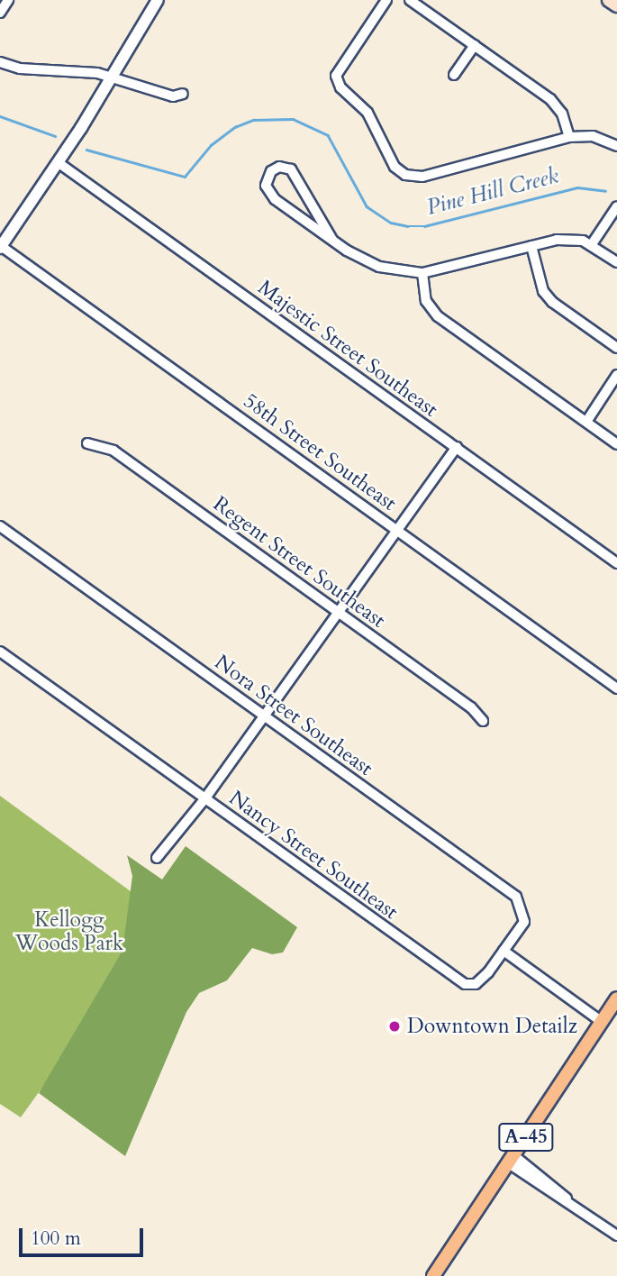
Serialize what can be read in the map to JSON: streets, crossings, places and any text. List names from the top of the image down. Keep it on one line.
{"streets":{"main road":["A-45"],"street":["Majestic Street Southeast","58th Street Southeast","Regent Street Southeast","Nora Street Southeast","Nancy Street Southeast"]},"crossings":[["Nora Street Southeast","Nancy Street Southeast"]],"water":["Pine Hill Creek"],"parks":["Kellogg Woods Park"],"places":["Downtown Detailz"],"scale_bar":"100 m"}
